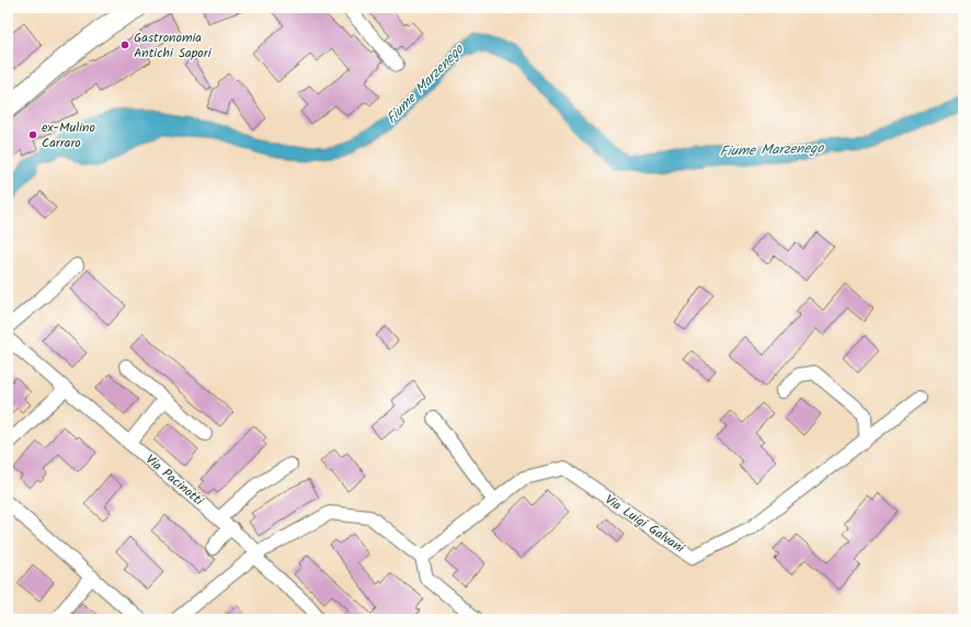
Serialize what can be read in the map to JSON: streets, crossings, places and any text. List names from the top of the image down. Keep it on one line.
{"streets":{"street":["Via Pacinotti","Via Luigi Galvani"]},"water":["Fiume Marzenego"],"places":["Gastronomia Antichi Sapori","ex-Mulino Carraro"]}
